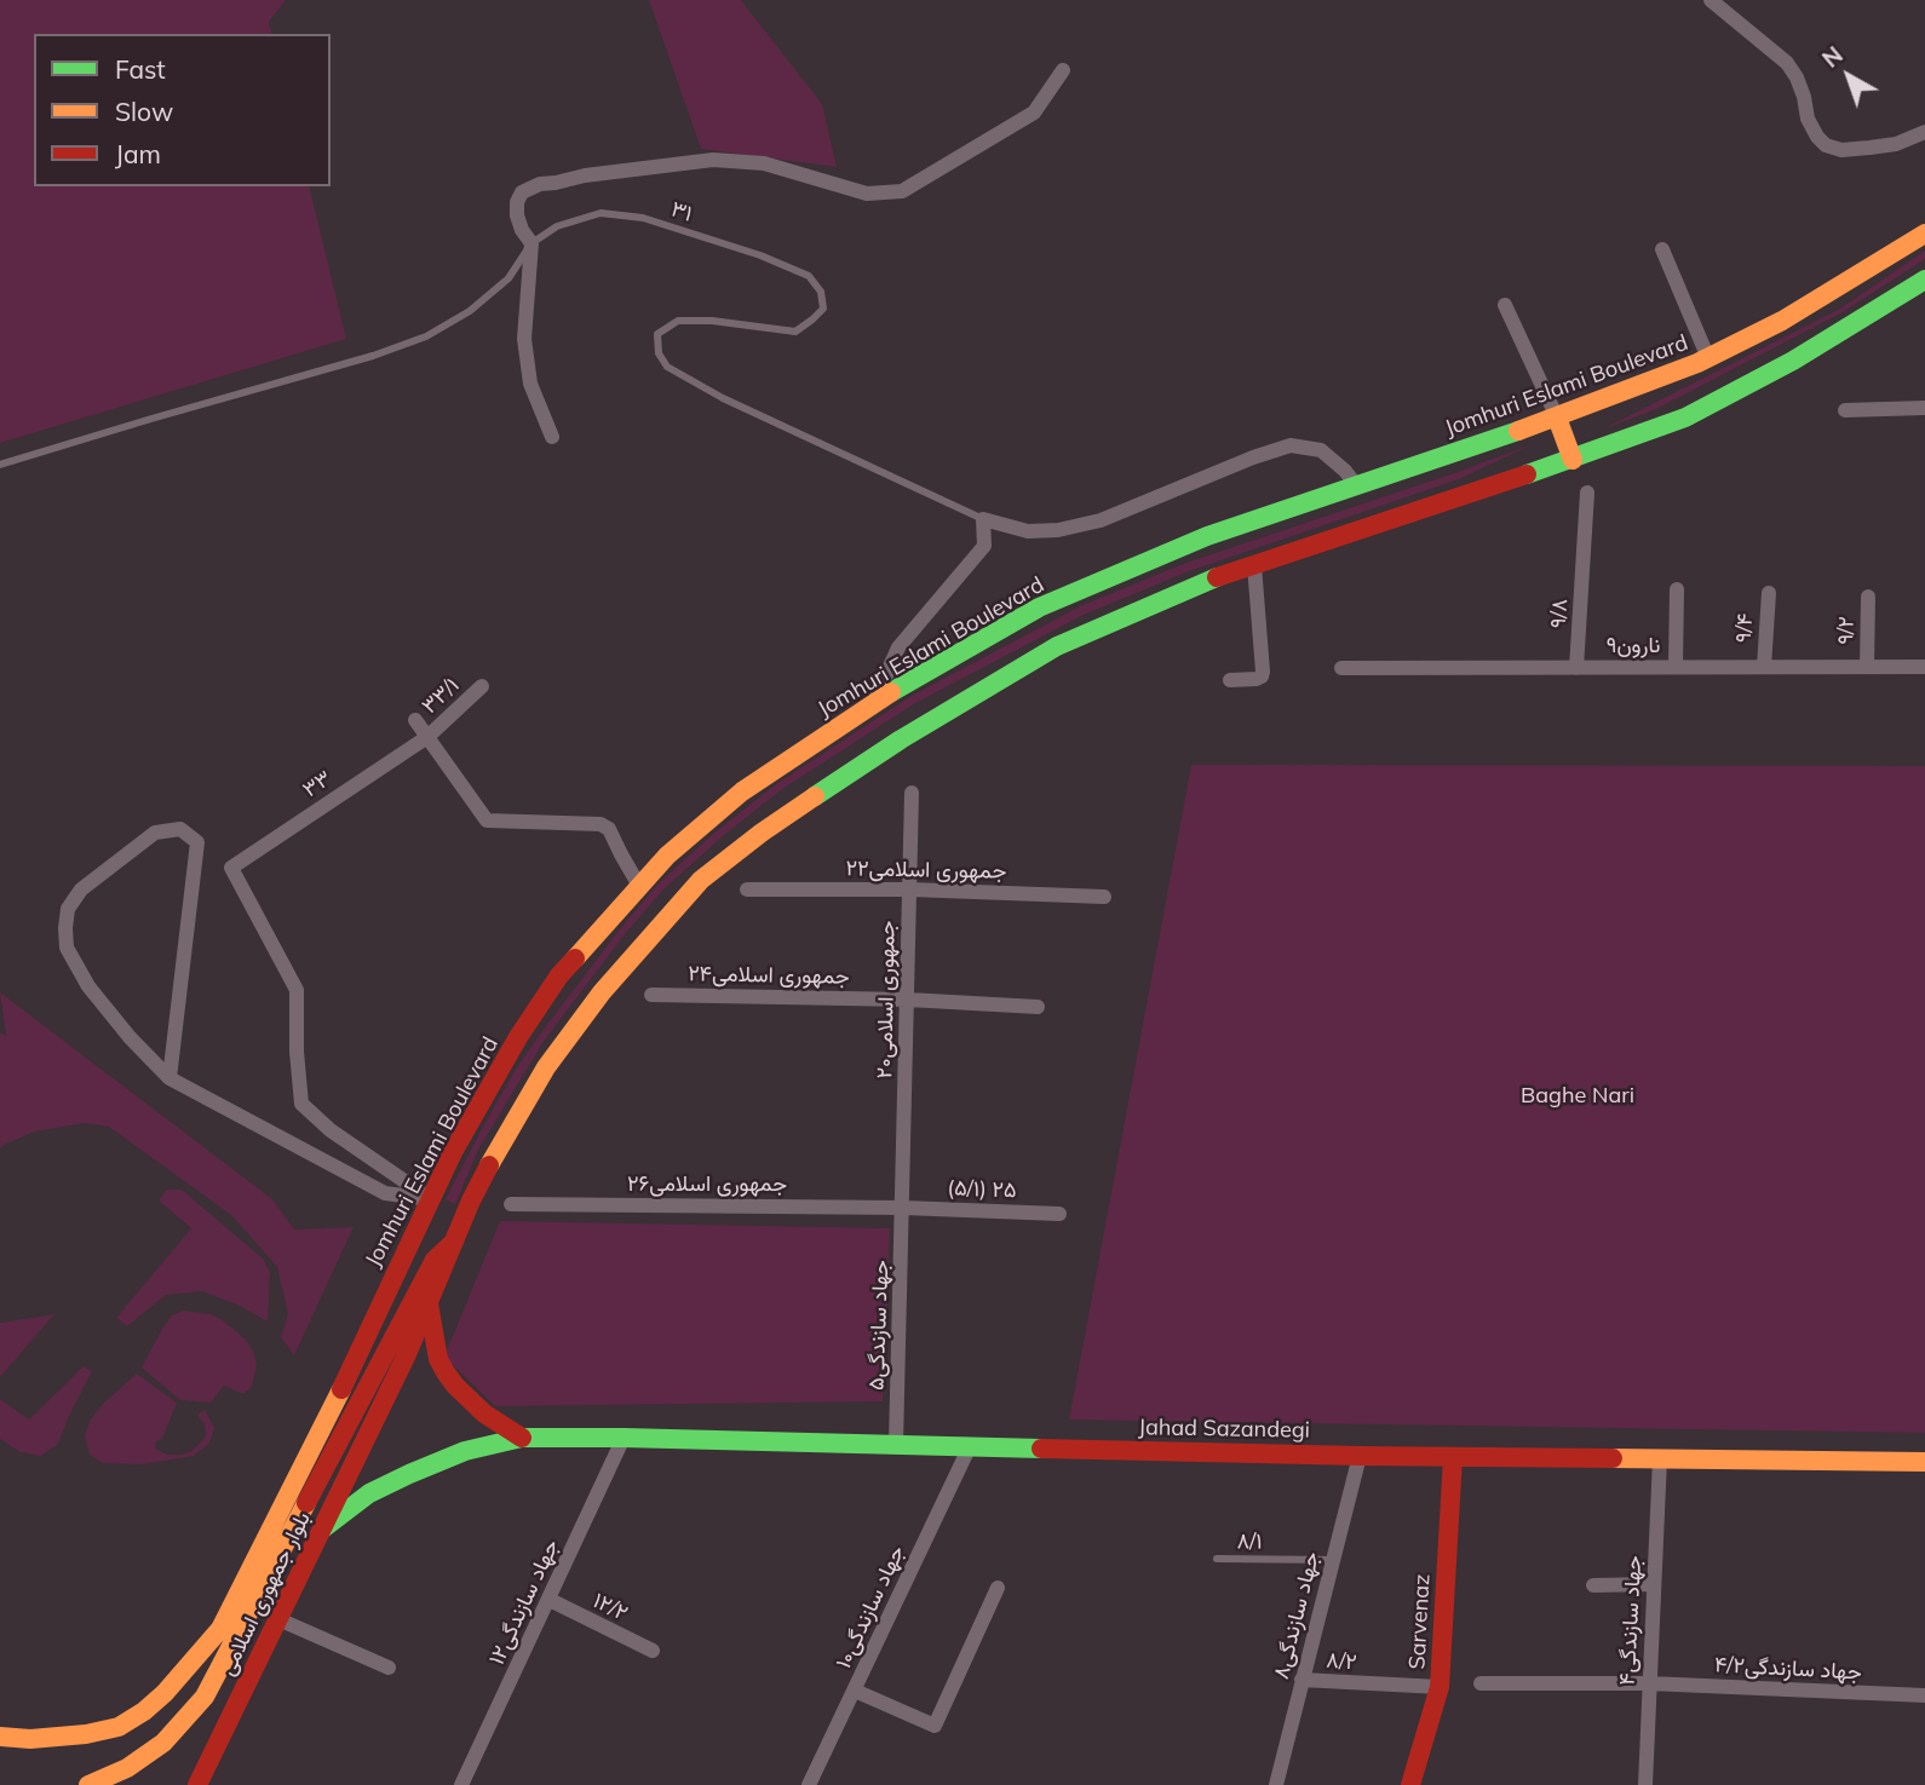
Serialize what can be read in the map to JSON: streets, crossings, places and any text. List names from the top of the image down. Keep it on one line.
{"streets":{"main road":["Jomhuri Eslami Boulevard","Jahad Sazandegi","بلوار جمهوری اسلامی","Sarvenaz"],"street":["۹/۸","۹/۴","۹/۲","نارون۹","۳۳/۱","۳۳","جمهوری اسلامی۲۲","جمهوری اسلامی۲۴","جمهوری اسلامی۲۰","جمهوری اسلامی۲۶","(۵/۱) ۲۵","جهاد سازندگی۵","جهاد سازندگی۱۲","۱۲/۲","جهاد سازندگی۱۰","جهاد سازندگی۸","جهاد سازندگی۴","۸/۲","۴/۲جهاد سازندگی"],"lane":["۳۱","۸/۱"]},"crossings":[["Jomhuri Eslami Boulevard","۳۳"],["Jomhuri Eslami Boulevard","بلوار جمهوری اسلامی"],["۹/۸","نارون۹"],["۹/۴","نارون۹"],["۹/۲","نارون۹"],["۳۳/۱","۳۳"],["۳۳","بلوار جمهوری اسلامی"],["جمهوری اسلامی۲۲","جمهوری اسلامی۲۰"],["جمهوری اسلامی۲۴","جمهوری اسلامی۲۰"],["جمهوری اسلامی۲۰","جمهوری اسلامی۲۶"],["جمهوری اسلامی۲۰","(۵/۱) ۲۵"],["جمهوری اسلامی۲۰","جهاد سازندگی۵"],["جمهوری اسلامی۲۶","(۵/۱) ۲۵"],["جمهوری اسلامی۲۶","جهاد سازندگی۵"],["(۵/۱) ۲۵","جهاد سازندگی۵"],["جهاد سازندگی۵","Jahad Sazandegi"],["Jahad Sazandegi","بلوار جمهوری اسلامی"],["Jahad Sazandegi","جهاد سازندگی۱۲"],["Jahad Sazandegi","جهاد سازندگی۱۰"],["Jahad Sazandegi","جهاد سازندگی۸"],["Jahad Sazandegi","جهاد سازندگی۴"],["Jahad Sazandegi","Sarvenaz"],["۸/۱","جهاد سازندگی۸"],["جهاد سازندگی۱۲","۱۲/۲"],["جهاد سازندگی۸","۸/۲"],["جهاد سازندگی۴","۴/۲جهاد سازندگی"],["Sarvenaz","۸/۲"]],"parks":["Baghe Nari"],"legend":["Fast","Slow","Jam"],"north":"top left"}
